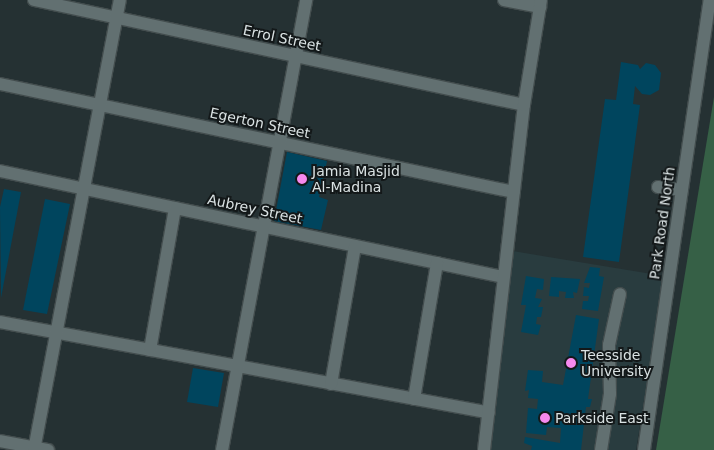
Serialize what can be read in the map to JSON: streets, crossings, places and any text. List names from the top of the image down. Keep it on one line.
{"streets":{"street":["Errol Street","Egerton Street","Aubrey Street","Park Road North"]},"places":["Jamia Masjid Al-Madina","Teesside University","Parkside East"]}
